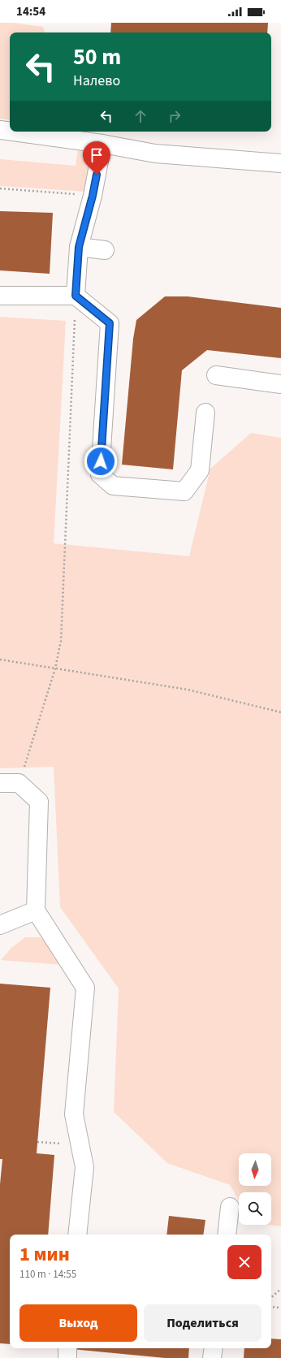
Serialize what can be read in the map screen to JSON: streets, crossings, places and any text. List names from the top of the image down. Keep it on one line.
{"north":"bottom","page":{"status":"14:54","turn":["50 m","Налево"],"heading":["1 мин","110 m · 14:55"],"buttons":["Выход","Поделиться"]}}
